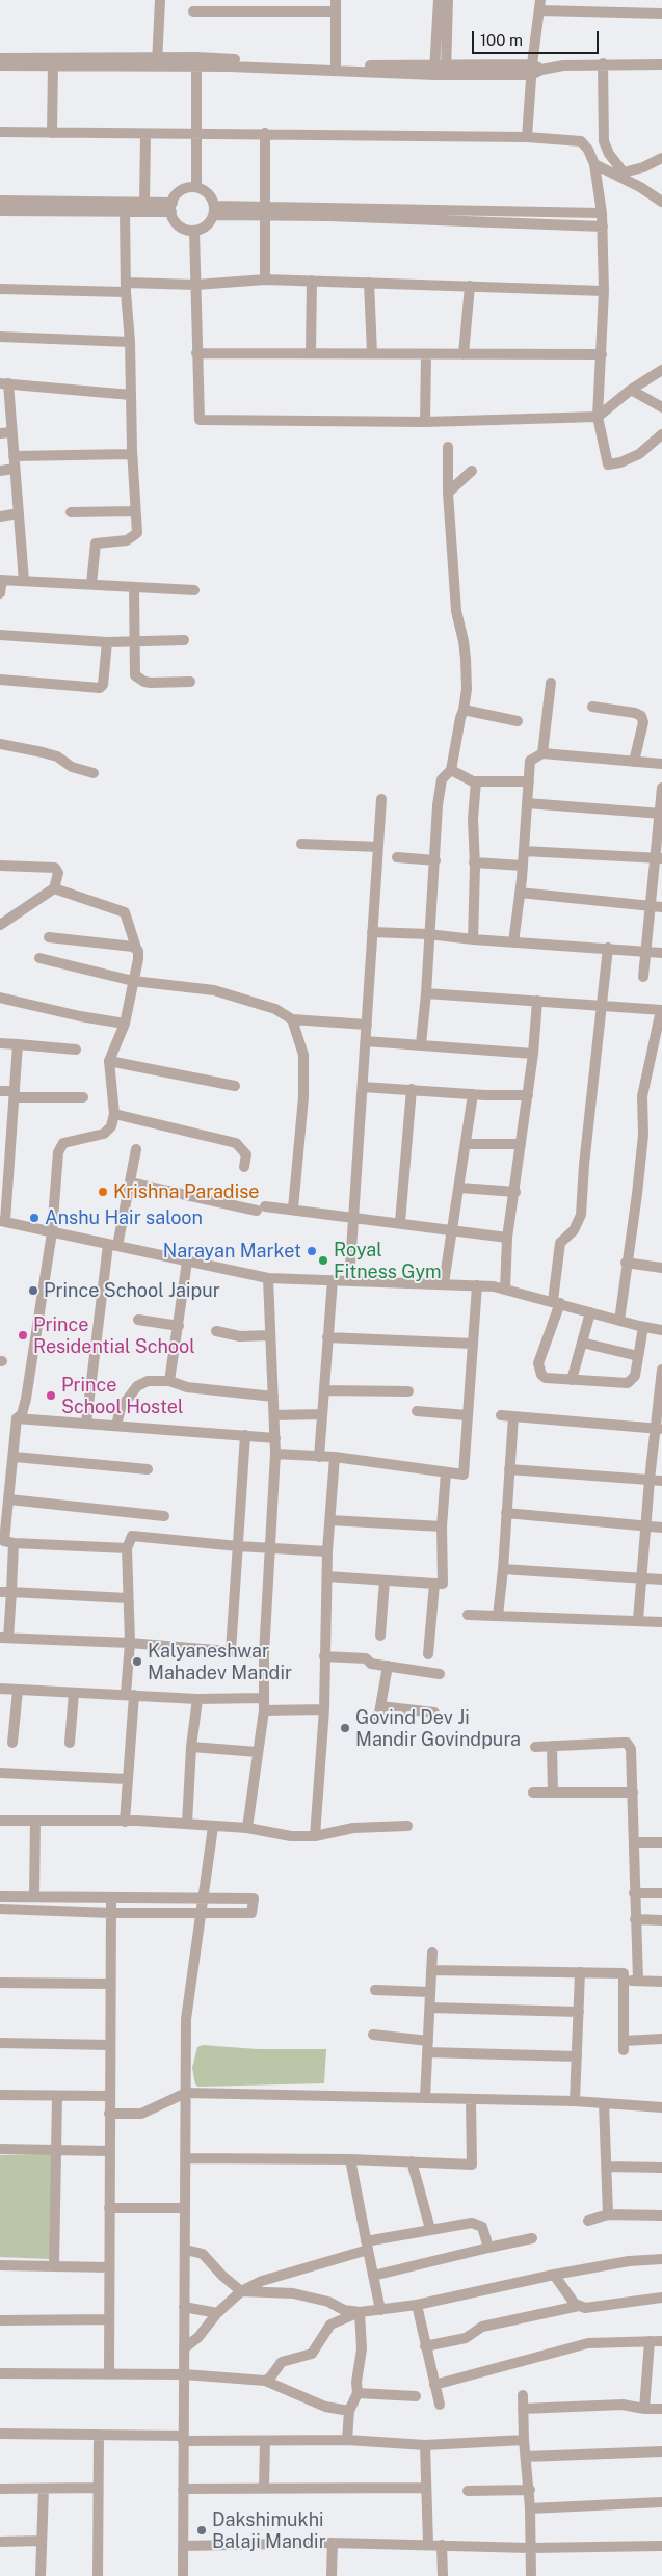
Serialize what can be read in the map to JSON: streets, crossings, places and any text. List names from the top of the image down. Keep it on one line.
{"places":["Krishna Paradise","Anshu Hair saloon","Narayan Market","Royal Fitness Gym","Prince School Jaipur","Prince Residential School","Prince School Hostel","Kalyaneshwar Mahadev Mandir","Govind Dev Ji Mandir Govindpura","Dakshimukhi Balaji Mandir"],"scale_bar":"100 m"}
